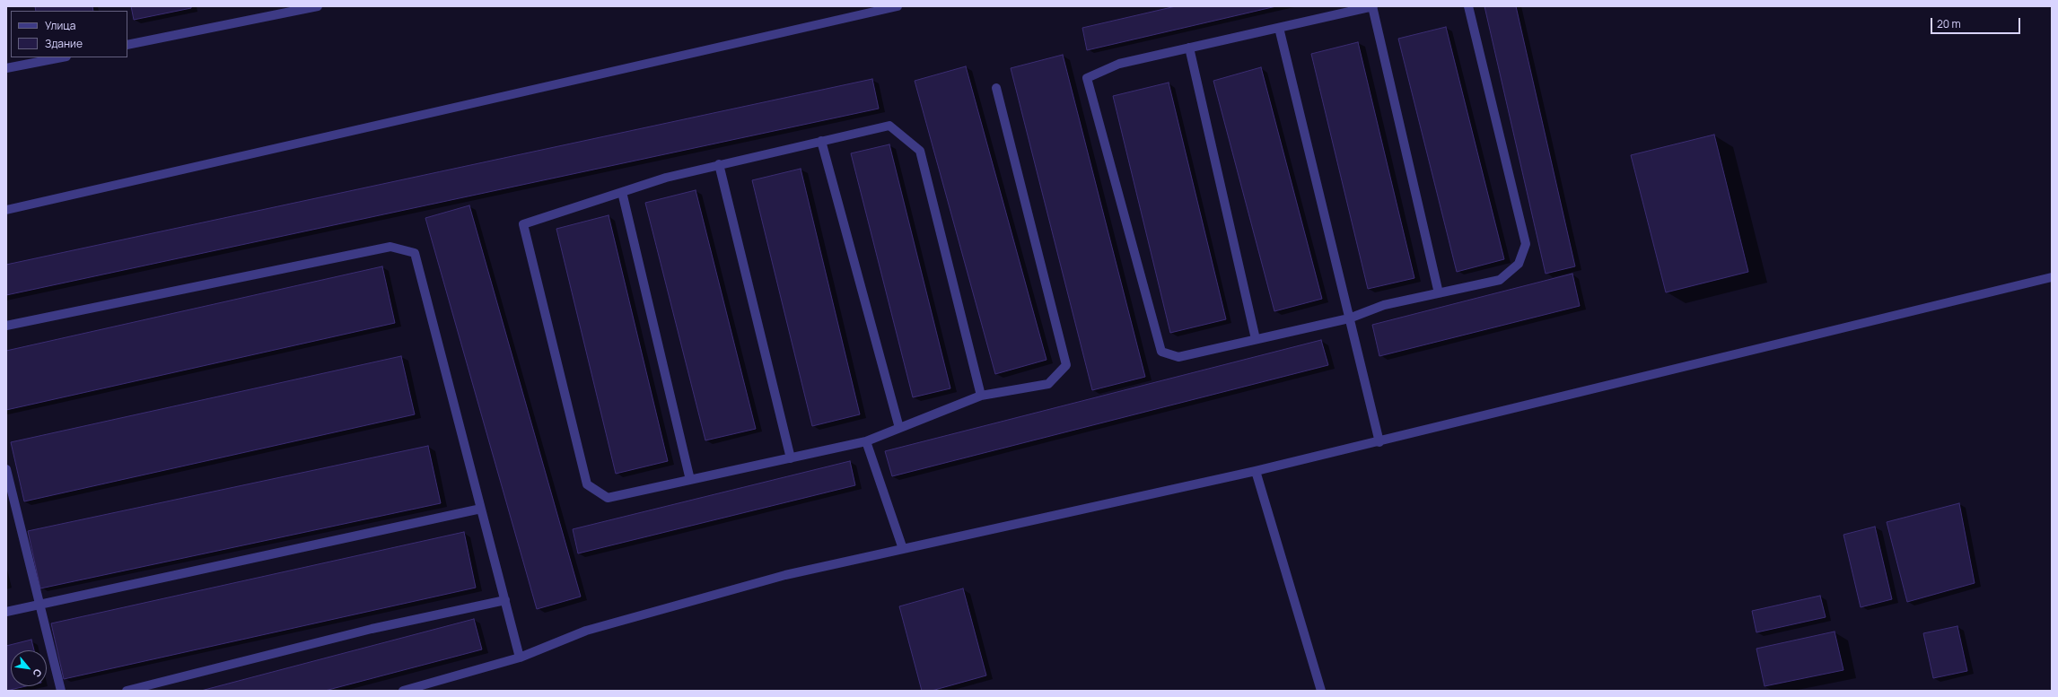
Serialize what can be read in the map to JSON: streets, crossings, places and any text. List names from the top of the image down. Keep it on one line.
{"legend":["Улица","Здание"],"scale_bar":"20 m","north":"bottom right"}
